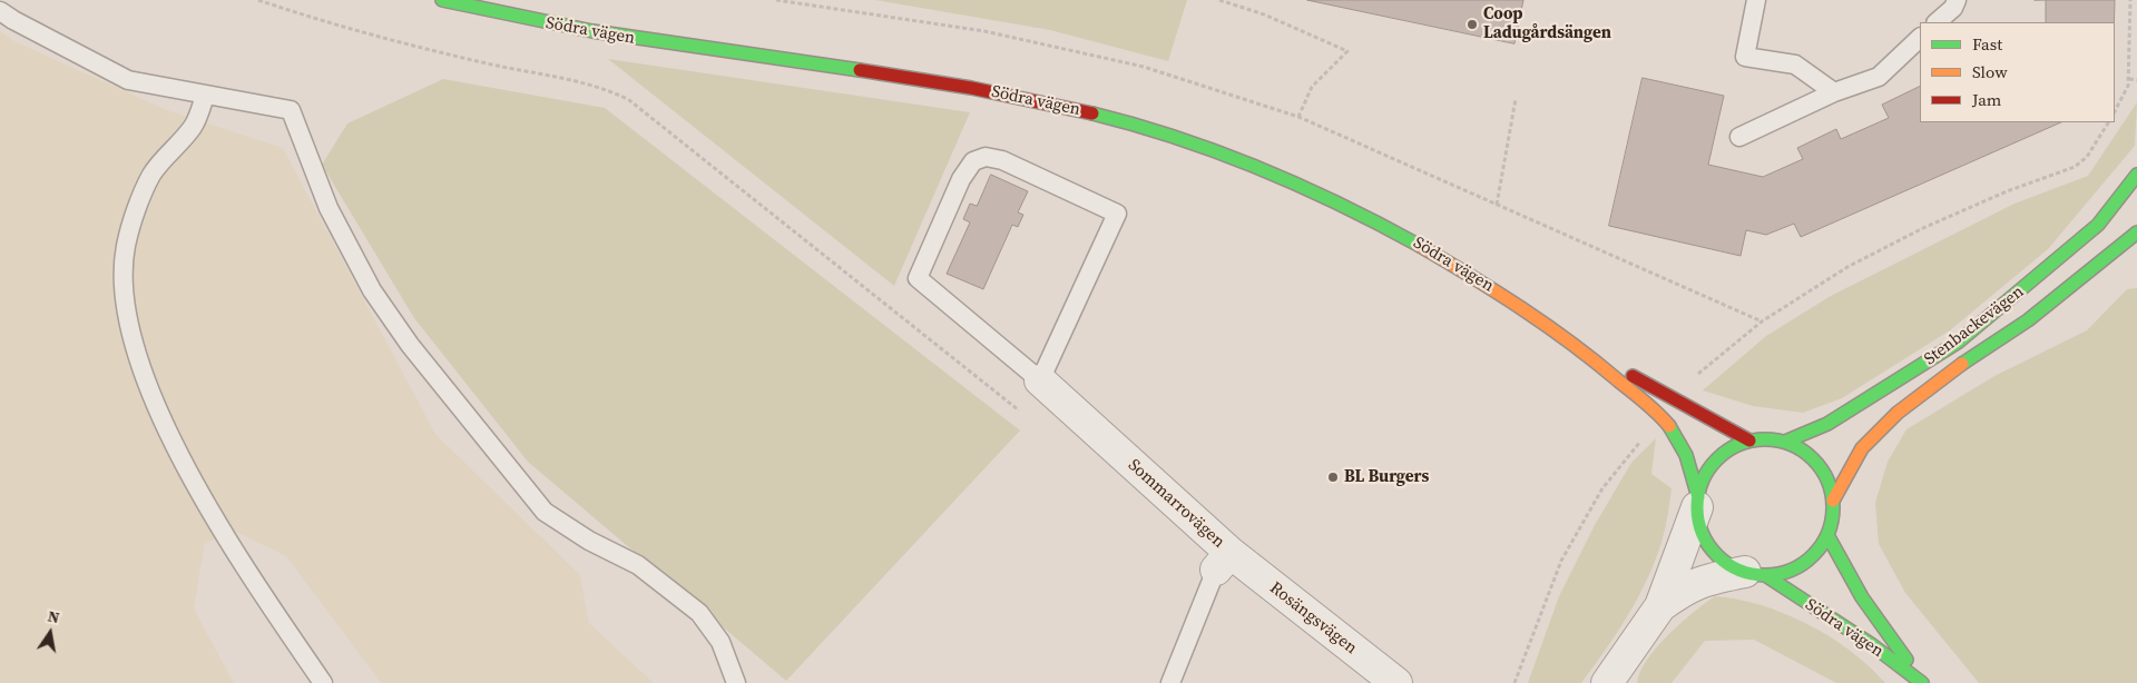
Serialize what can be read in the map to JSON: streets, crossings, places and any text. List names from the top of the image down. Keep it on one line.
{"streets":{"main road":["Södra vägen","Stenbackevägen"],"street":["Sommarrovägen","Rosängsvägen"]},"crossings":[["Södra vägen","Stenbackevägen"],["Sommarrovägen","Rosängsvägen"]],"places":["Coop Ladugårdsängen","BL Burgers"],"legend":["Fast","Slow","Jam"],"north":"top"}
